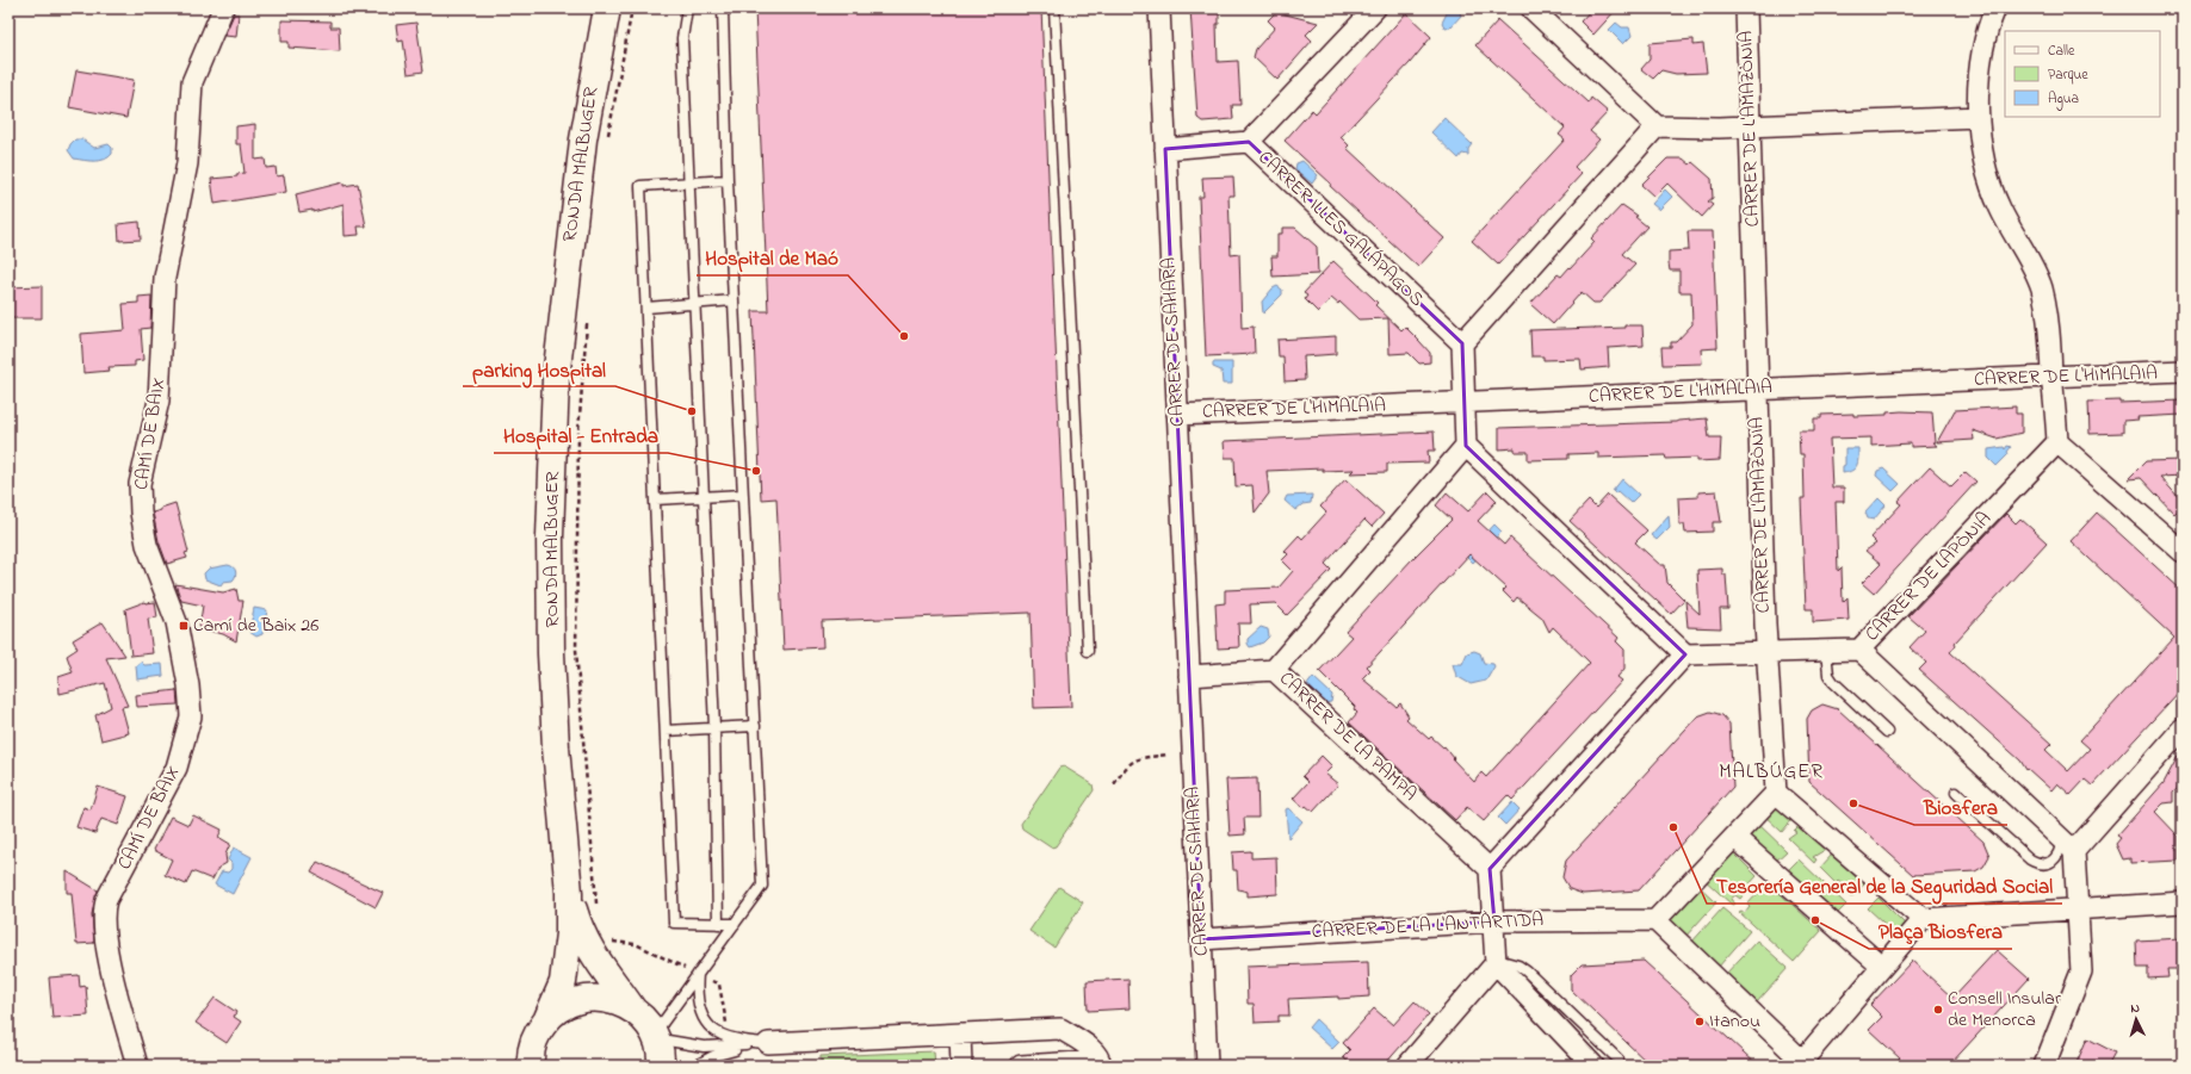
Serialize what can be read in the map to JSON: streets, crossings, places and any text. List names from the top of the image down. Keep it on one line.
{"streets":{"street":["CARRER DE L'AMAZÒNIA","RONDA MALBUGER","CARRER ILLES GALÁPAGOS","CARRER DE SAHARA","CARRER DE L'HIMALAIA","CAMÍ DE BAIX","CARRER DE LAPÒNIA","CARRER DE LA PAMPA","CARRER DE LA L'ANTÀRTIDA"]},"crossings":[["CARRER DE L'AMAZÒNIA","CARRER DE L'HIMALAIA"],["CARRER DE SAHARA","CARRER DE L'HIMALAIA"],["CARRER DE SAHARA","CARRER DE LA L'ANTÀRTIDA"]],"districts":["MALBÚGER"],"places":{"other":["Hospital de Maó","parking Hospital","Hospital - Entrada","Biosfera","Tesorería General de la Seguridad Social","Plaça Biosfera","Consell Insular de Menorca","Itanou"],"transit":["Camí de Baix 26"]},"legend":["Calle","Parque","Agua"],"north":"top"}
